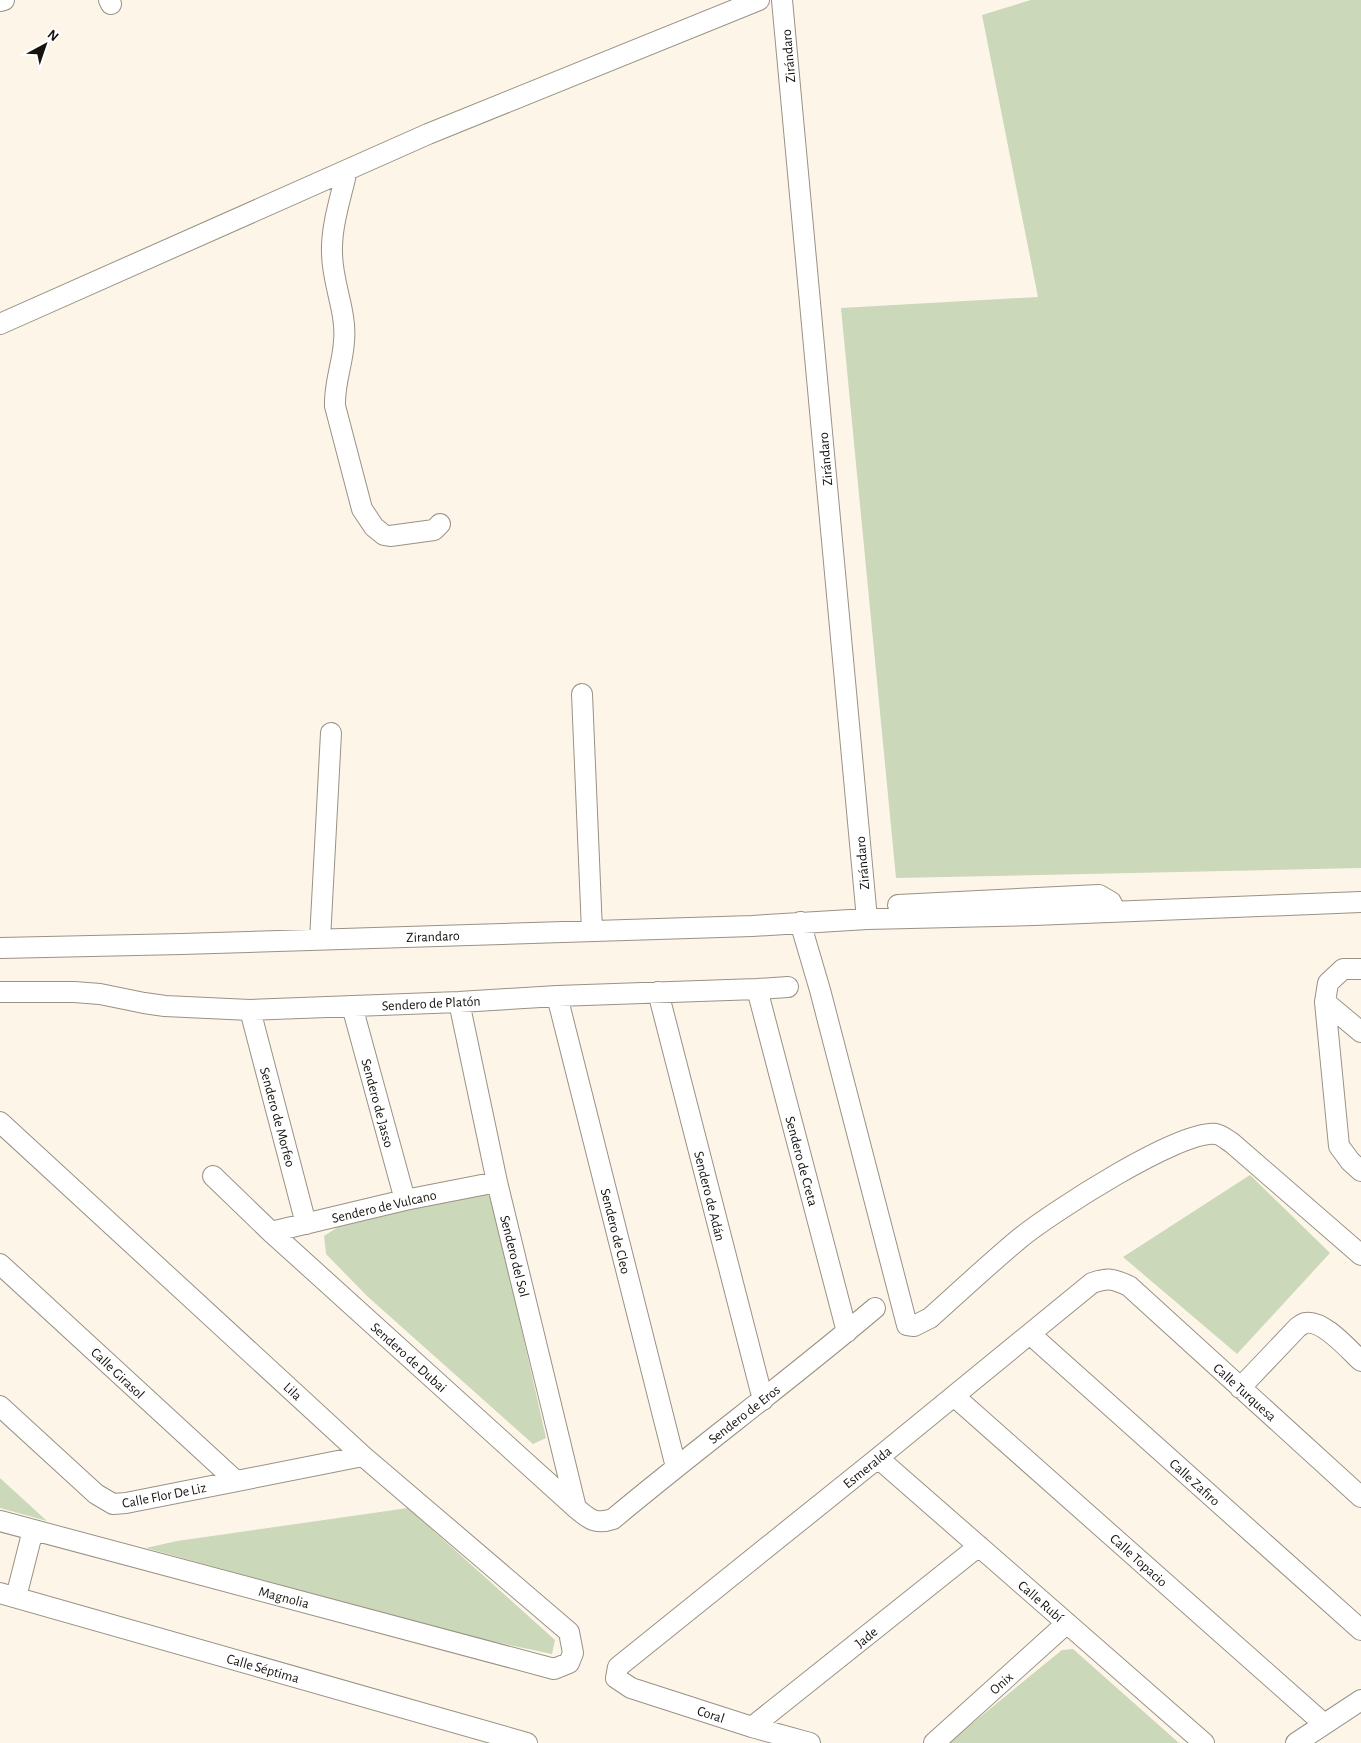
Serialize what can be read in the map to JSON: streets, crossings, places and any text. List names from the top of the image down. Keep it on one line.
{"streets":{"street":["Zirándaro","Zirandaro","Sendero de Platón","Sendero de Jasso","Sendero de Morfeo","Sendero de Creta","Sendero de Adán","Sendero de Vulcano","Sendero de Cleo","Sendero del Sol","Sendero de Dubai","Calle Girasol","Lila","Calle Turquesa","Sendero de Eros","Esmeralda","Calle Zafiro","Calle Flor De Liz","Calle Topacio","Magnolia","Calle Rubí","Jade","Calle Séptima","Onix","Coral"]},"crossings":[["Zirándaro","Zirandaro"],["Sendero de Platón","Sendero de Jasso"],["Sendero de Platón","Sendero de Morfeo"],["Sendero de Platón","Sendero de Creta"],["Sendero de Platón","Sendero de Adán"],["Sendero de Platón","Sendero de Cleo"],["Sendero de Platón","Sendero del Sol"],["Sendero de Jasso","Sendero de Vulcano"],["Sendero de Morfeo","Sendero de Vulcano"],["Sendero de Creta","Sendero de Eros"],["Sendero de Adán","Sendero de Eros"],["Sendero de Vulcano","Sendero del Sol"],["Sendero de Vulcano","Sendero de Dubai"],["Sendero de Cleo","Sendero de Eros"],["Sendero del Sol","Sendero de Dubai"],["Sendero de Dubai","Sendero de Eros"],["Calle Girasol","Calle Flor De Liz"],["Lila","Calle Flor De Liz"],["Lila","Magnolia"],["Calle Turquesa","Esmeralda"],["Esmeralda","Calle Zafiro"],["Esmeralda","Calle Topacio"],["Esmeralda","Calle Rubí"],["Esmeralda","Coral"],["Calle Rubí","Jade"],["Calle Rubí","Onix"],["Jade","Coral"]],"north":"top right"}
